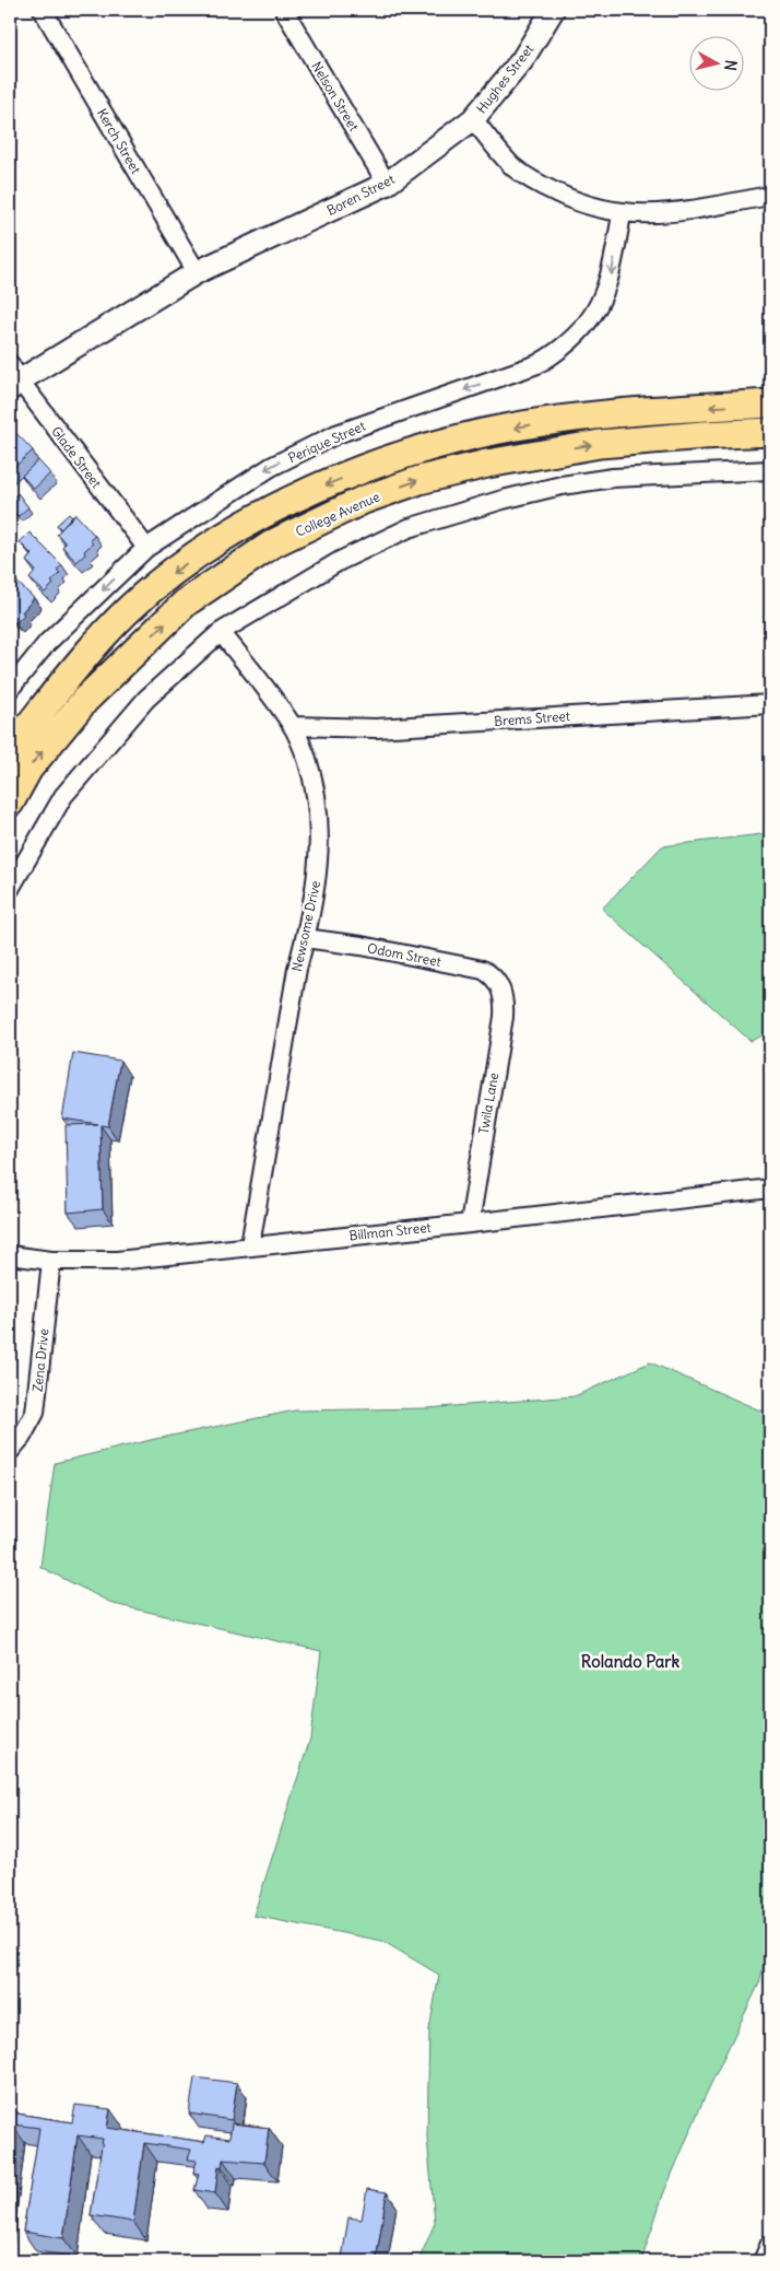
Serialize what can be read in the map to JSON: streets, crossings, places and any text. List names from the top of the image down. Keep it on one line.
{"streets":{"main road":["College Avenue"],"street":["Hughes Street","Nelson Street","Kerch Street","Boren Street","Perique Street","Glade Street","Brems Street","Newsome Drive","Odom Street","Twila Lane","Billman Street","Zena Drive"]},"crossings":[["Hughes Street","Boren Street"],["Nelson Street","Boren Street"],["Kerch Street","Boren Street"],["Boren Street","Glade Street"],["Perique Street","Glade Street"],["Brems Street","Newsome Drive"],["Newsome Drive","Odom Street"],["Newsome Drive","Billman Street"],["Odom Street","Twila Lane"],["Twila Lane","Billman Street"],["Billman Street","Zena Drive"]],"districts":["Rolando Park"],"north":"right"}
